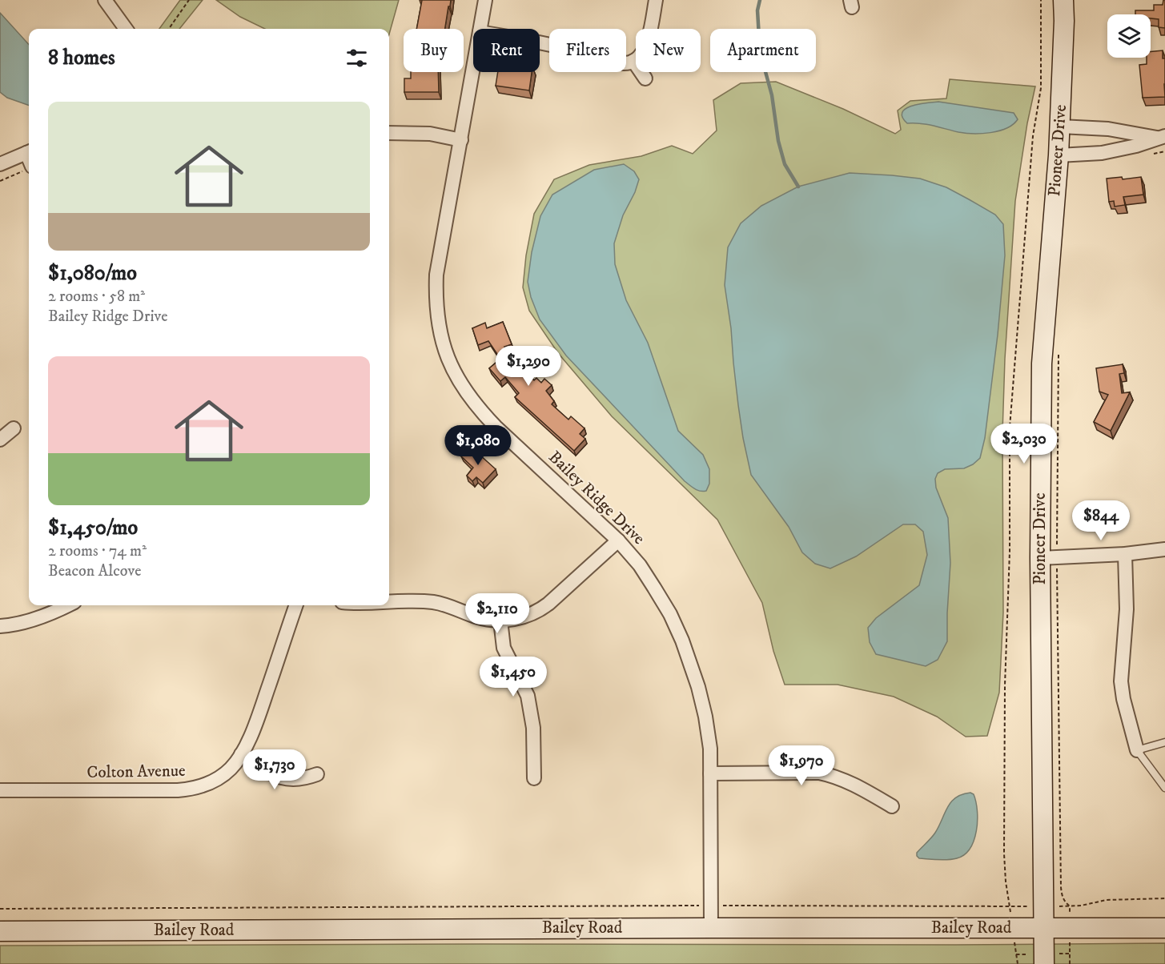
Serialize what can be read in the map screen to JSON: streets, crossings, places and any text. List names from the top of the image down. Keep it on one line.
{"streets":{"main road":["Pioneer Drive","Bailey Road"],"street":["Bailey Ridge Drive","Colton Avenue"]},"crossings":[["Pioneer Drive","Bailey Road"],["Bailey Ridge Drive","Bailey Road"]],"page":{"chip":["Buy","Rent","Filters","New","Apartment"],"heading":"8 homes","list":[{"name":"$1,080/mo","note":"2 rooms · 58 m² · Bailey Ridge Drive"},{"name":"$1,450/mo","note":"2 rooms · 74 m² · Beacon Alcove"}],"price":["$1,290","$2,030","$1,080","$844","$2,110","$1,450","$1,970","$1,730"]}}
